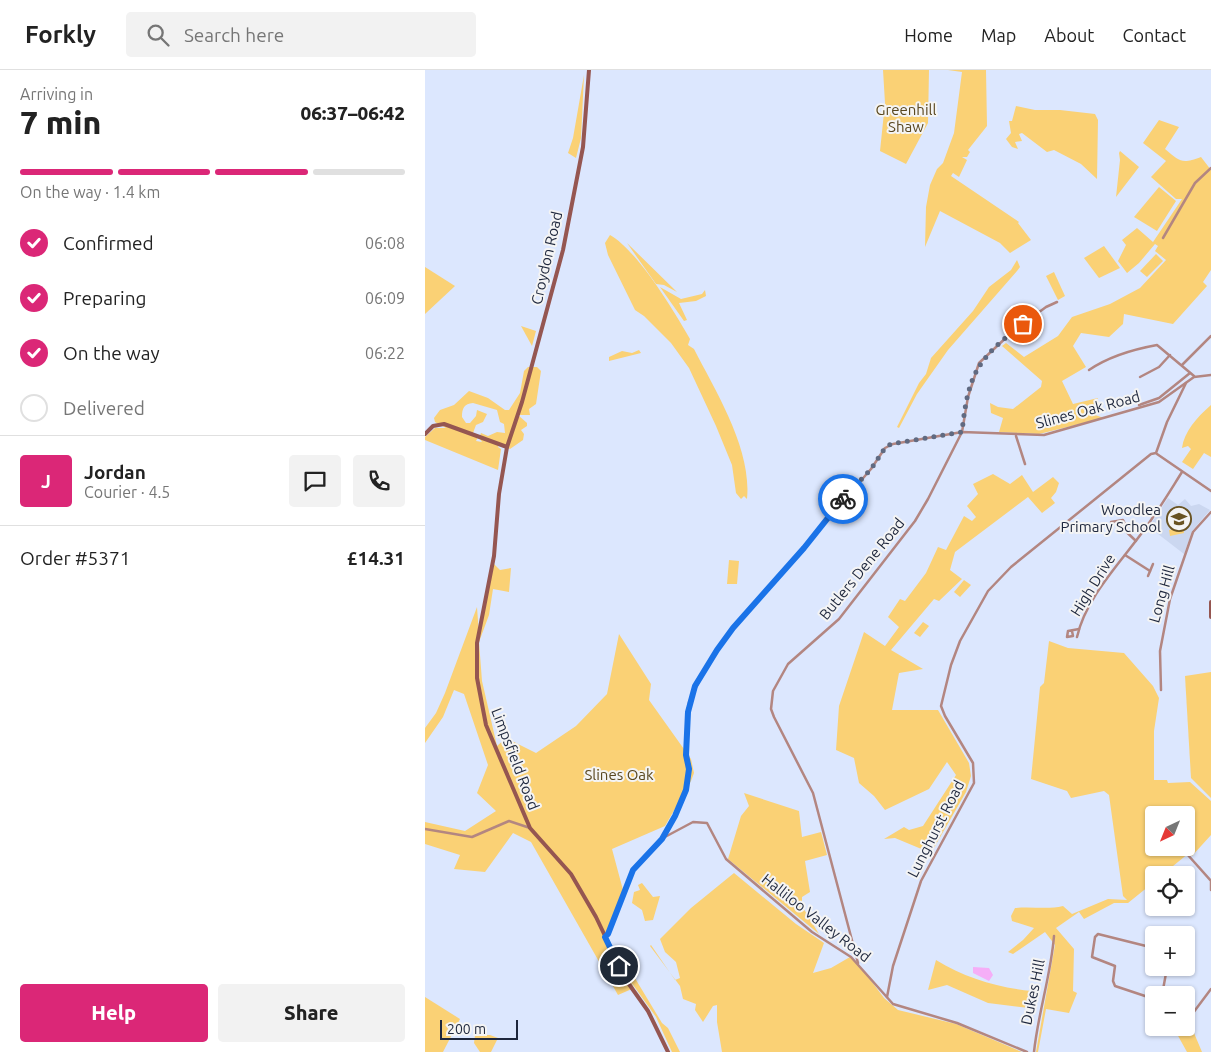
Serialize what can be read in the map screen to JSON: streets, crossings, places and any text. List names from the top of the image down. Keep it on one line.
{"streets":{"main road":["Croydon Road","Limpsfield Road"],"street":["Slines Oak Road","Butlers Dene Road","High Drive","Long Hill","Lunghurst Road","Halliloo Valley Road","Dukes Hill"]},"crossings":[["Croydon Road","Limpsfield Road"],["Slines Oak Road","Butlers Dene Road"],["Slines Oak Road","Limpsfield Road"],["Slines Oak Road","Halliloo Valley Road"],["Butlers Dene Road","Halliloo Valley Road"],["Lunghurst Road","Halliloo Valley Road"]],"parks":["Greenhill Shaw","Slines Oak"],"places":{"school or university":["Woodlea Primary School"]},"scale_bar":"200 m","north":"bottom left","page":{"header":"Forkly","search":"Search here","nav":["Home","Map","About","Contact"],"heading":["7 min","Arriving in","06:37–06:42"],"panel":["Jordan","Courier · 4.5","Order #5371","£14.31"],"bar":"On the way · 1.4 km","list":[["Confirmed","06:08"],["Preparing","06:09"],["On the way","06:22"],"Delivered"],"round":"J","map_buttons":["+","−"],"buttons":["Help","Share"],"scale":"200 m"}}
